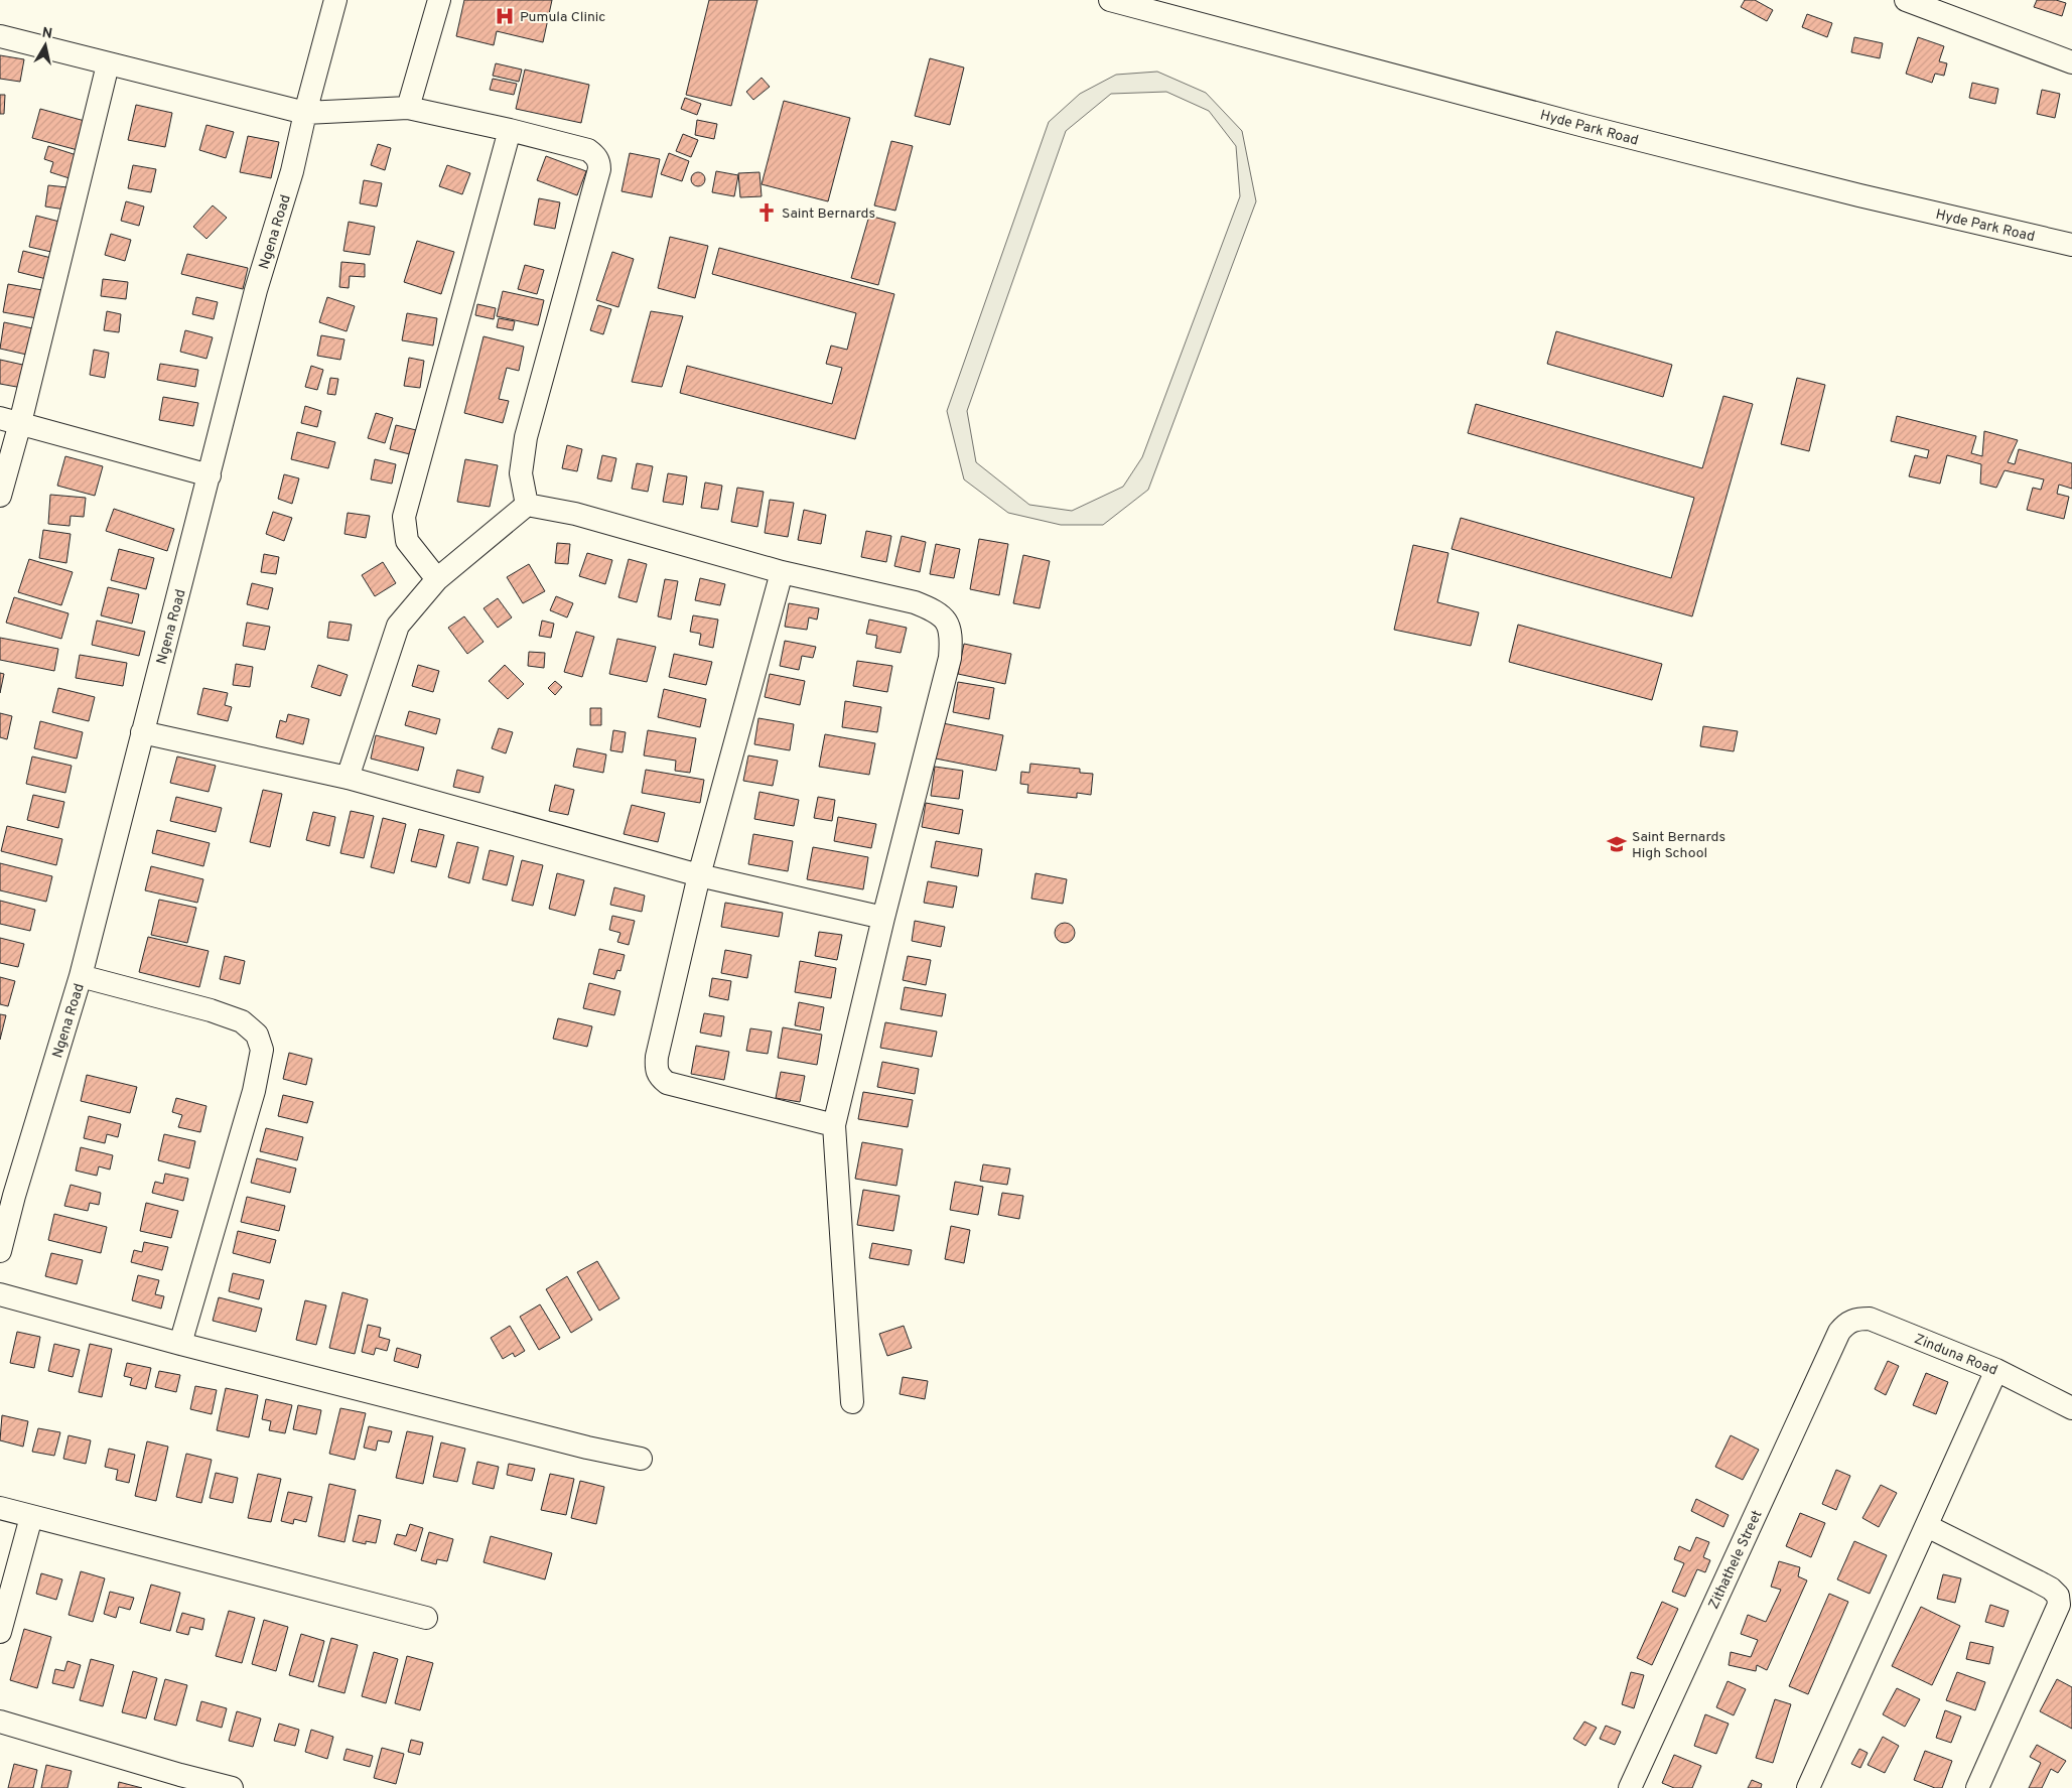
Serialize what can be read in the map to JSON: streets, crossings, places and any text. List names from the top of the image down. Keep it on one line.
{"streets":{"street":["Hyde Park Road","Ngena Road","Zinduna Road","Zithathele Street"]},"crossings":[["Zinduna Road","Zithathele Street"]],"places":{"hospital":["Pumula Clinic"],"church":["Saint Bernards"],"school or university":["Saint Bernards High School"]},"north":"top"}
